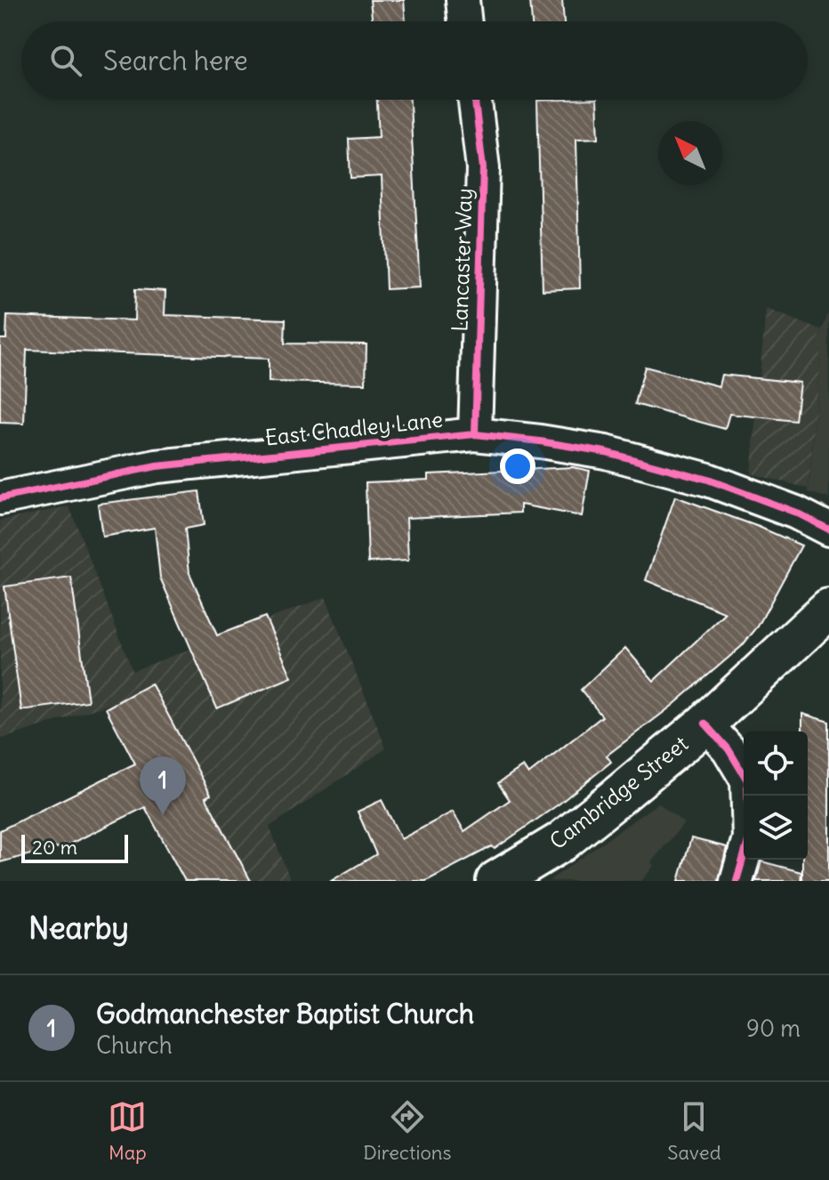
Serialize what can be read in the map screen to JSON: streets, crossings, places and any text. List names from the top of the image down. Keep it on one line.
{"streets":{"main road":["Cambridge Street"],"street":["Lancaster Way","East Chadley Lane"]},"crossings":[["Lancaster Way","East Chadley Lane"]],"scale_bar":"20 m","north":"top left","page":{"search":"Search here","pins":"1","scale":"20 m","heading":"Nearby","list":[{"mark":"1","name":"Godmanchester Baptist Church","note":"Church","value":"90 m"}],"nav":["Map","Directions","Saved"]}}
